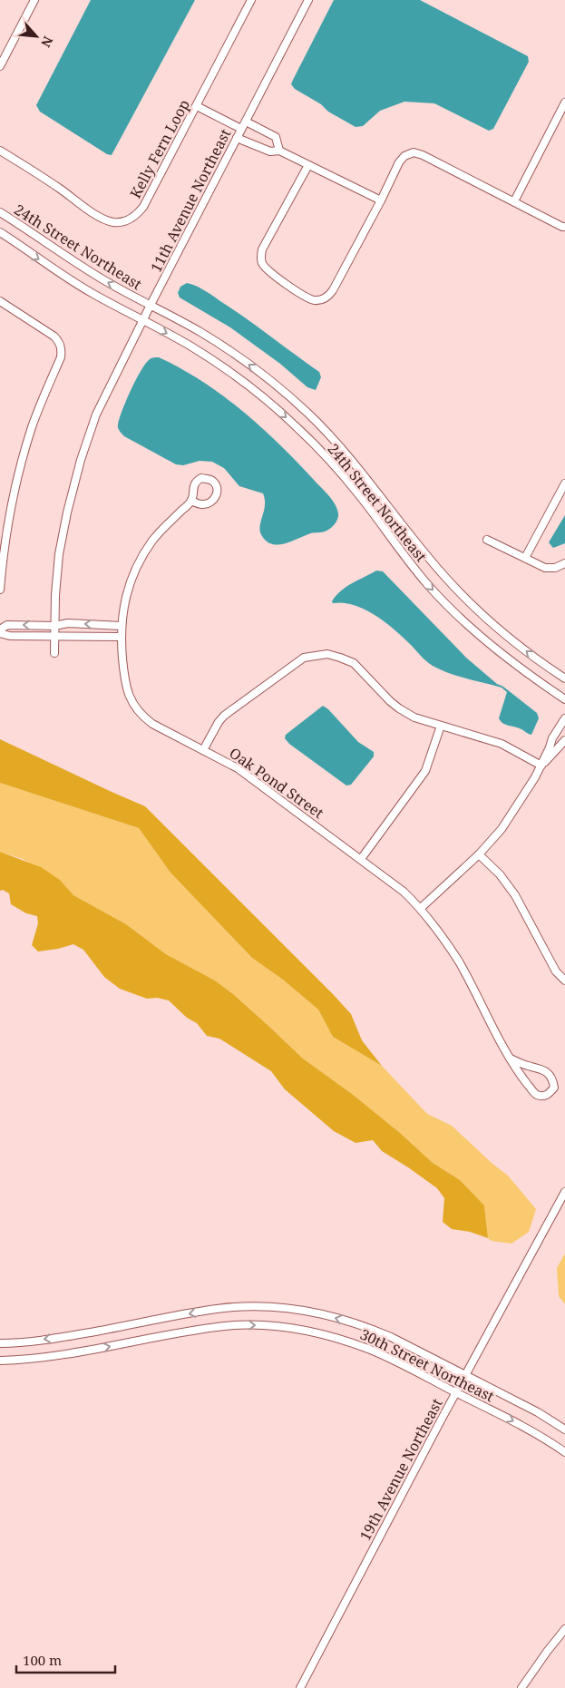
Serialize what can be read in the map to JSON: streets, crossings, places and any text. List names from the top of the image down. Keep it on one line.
{"streets":{"street":["Kelly Fern Loop","11th Avenue Northeast","24th Street Northeast","Oak Pond Street","30th Street Northeast","19th Avenue Northeast"]},"crossings":[["11th Avenue Northeast","24th Street Northeast"],["30th Street Northeast","19th Avenue Northeast"]],"scale_bar":"100 m","north":"bottom right"}
